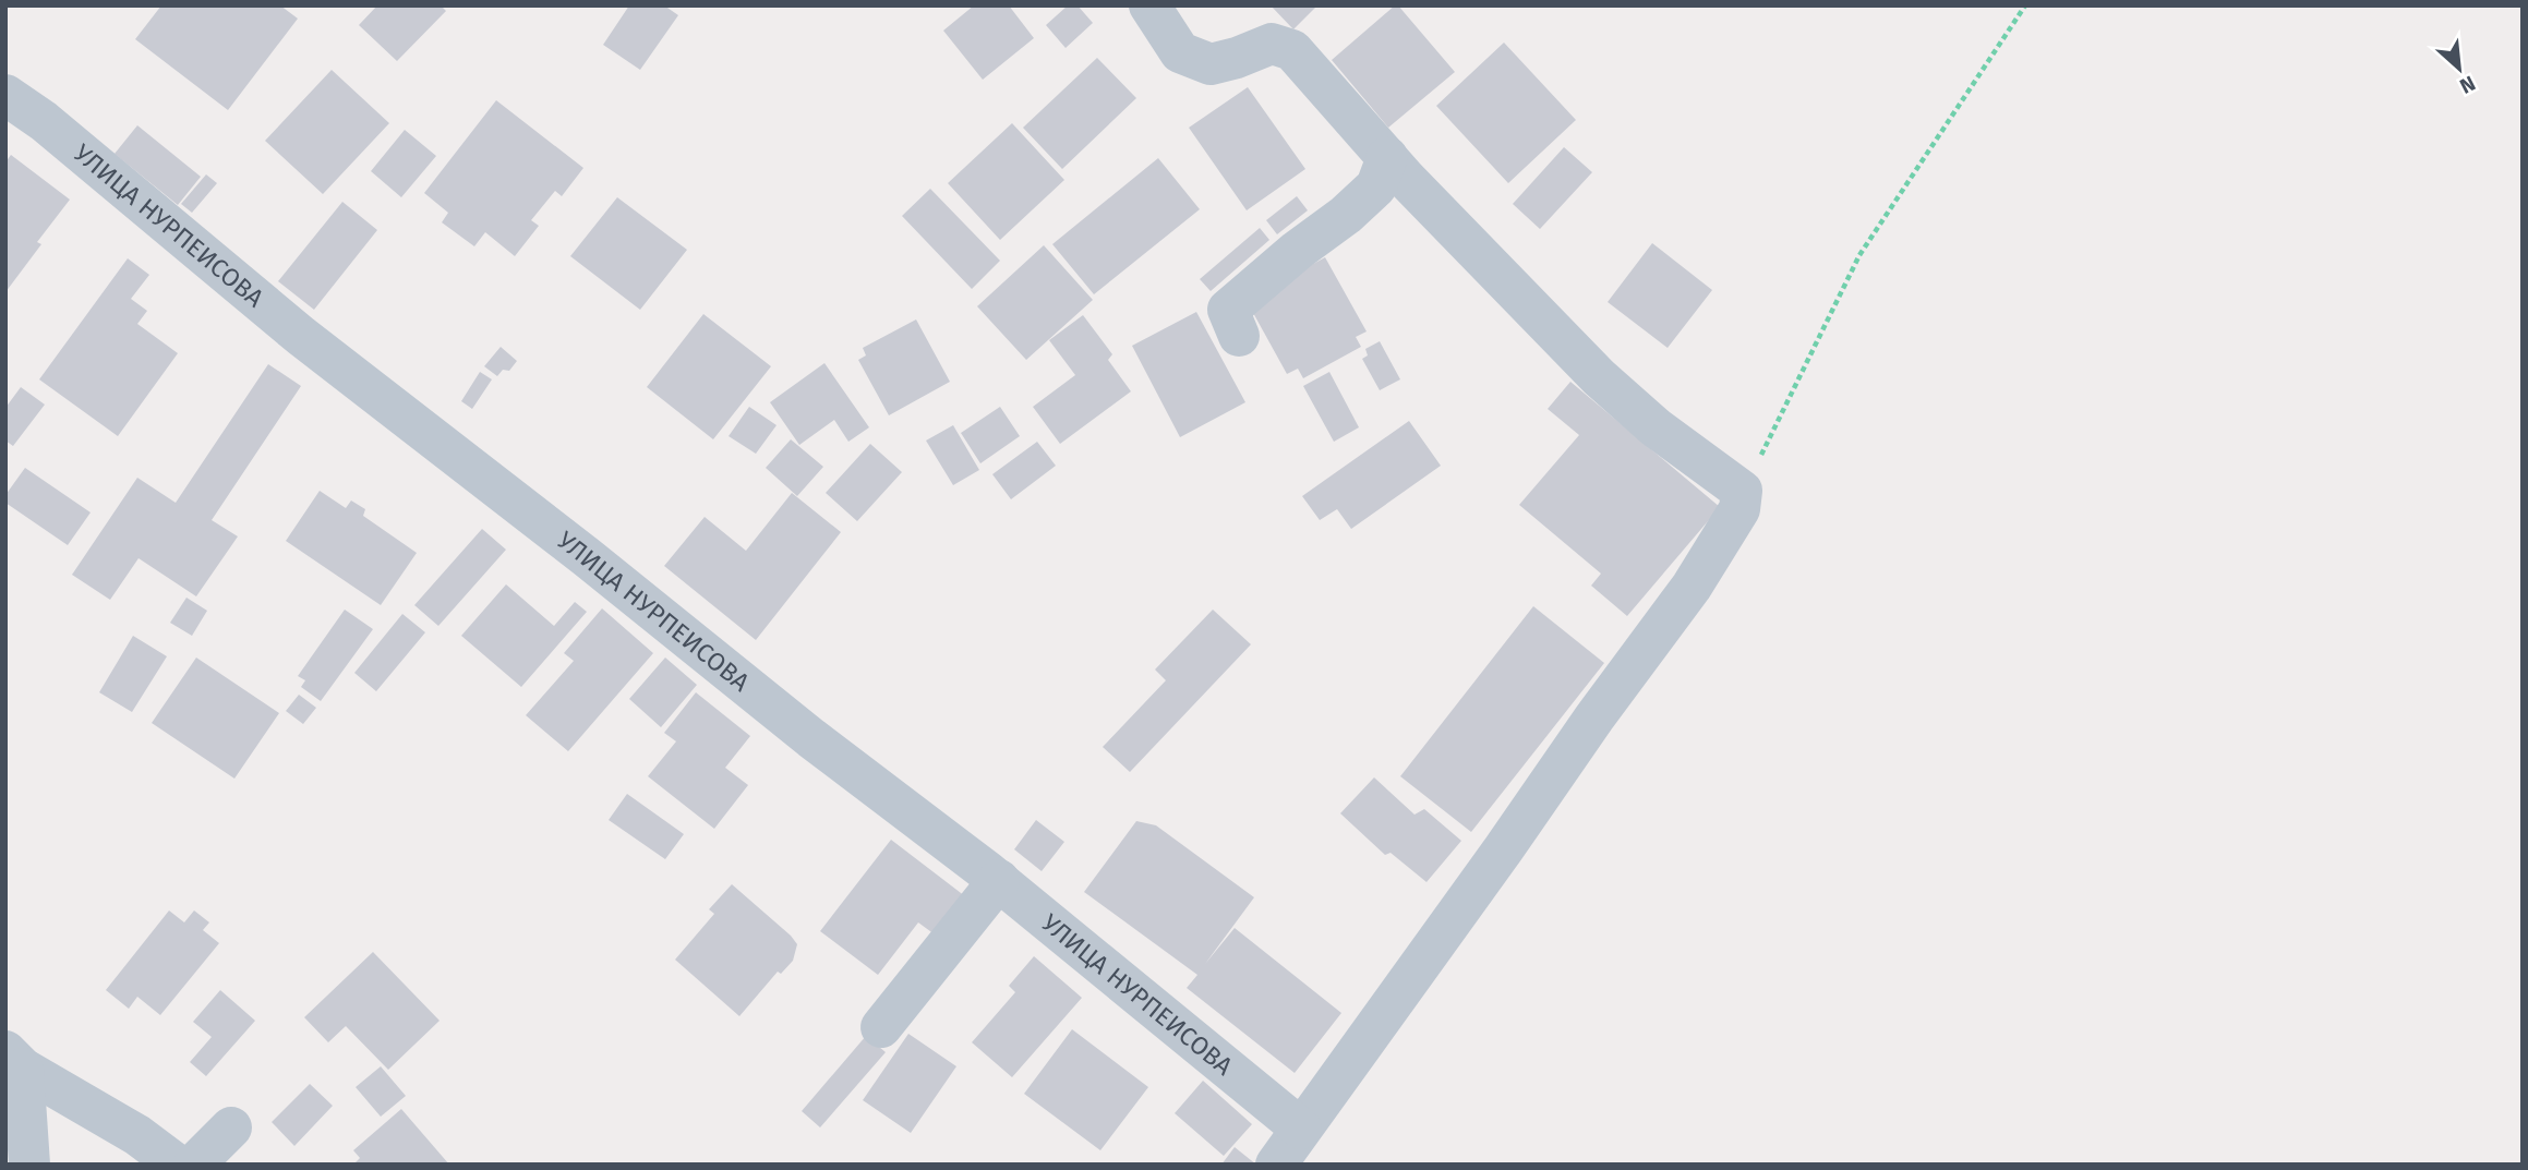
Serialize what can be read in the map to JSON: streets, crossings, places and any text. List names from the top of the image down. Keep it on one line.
{"streets":{"street":["УЛИЦА НУРПЕИСОВА"]},"north":"bottom right"}
